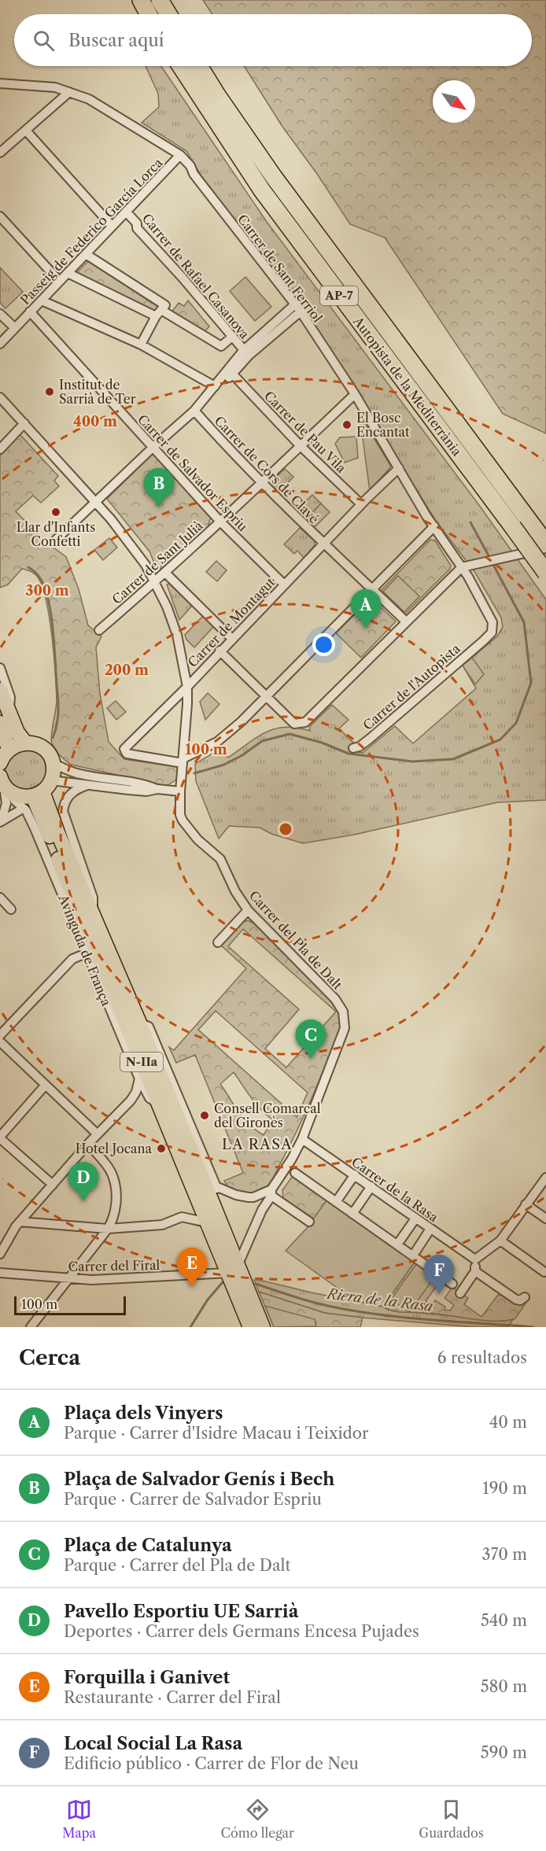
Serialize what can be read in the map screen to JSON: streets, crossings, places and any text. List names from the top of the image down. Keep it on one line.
{"streets":{"highway":["AP-7","Autopista de la Mediterrània"],"main road":["Avinguda de França","N-IIa"],"street":["Passeig de Federico García Lorca","Carrer de Sant Ferriol","Carrer de Rafael Casanova","Carrer de Pau Vila","Carrer de Cors de Clavé","Carrer de Salvador Espriu","Carrer de Sant Julià","Carrer de Montagut","Carrer de l'Autopista","Carrer del Pla de Dalt","Carrer de la Rasa","Carrer del Firal"]},"crossings":[["Passeig de Federico García Lorca","Carrer de Sant Ferriol"],["Passeig de Federico García Lorca","Carrer de Rafael Casanova"],["Passeig de Federico García Lorca","Carrer de Salvador Espriu"],["Carrer de Sant Ferriol","Carrer de Sant Julià"],["Carrer de Sant Ferriol","Carrer de Montagut"],["Carrer de Sant Ferriol","Carrer de l'Autopista"],["Carrer de Pau Vila","Carrer de Sant Julià"],["Carrer de Pau Vila","Carrer de Montagut"],["Carrer de Cors de Clavé","Carrer de Sant Julià"],["Carrer de Cors de Clavé","Carrer de Montagut"],["Carrer de Salvador Espriu","Carrer de Sant Julià"],["Carrer de Salvador Espriu","Carrer de Montagut"],["Carrer de Sant Julià","Carrer del Pla de Dalt"],["Carrer de Montagut","Carrer del Pla de Dalt"],["Carrer del Pla de Dalt","Carrer de la Rasa"],["Avinguda de França","N-IIa"],["Avinguda de França","Carrer del Firal"]],"districts":["LA RASA"],"water":["Riera de la Rasa"],"places":["Institut de Sarrià de Ter","El Bosc Encantat","Llar d'Infants Confetti","Consell Comarcal del Gironès","Hotel Jocana"],"scale_bar":"100 m","north":"bottom right","page":{"search":"Buscar aquí","pins":["B","A","C","D","E","F"],"scale":"100 m","heading":["Cerca","6 resultados"],"list":[{"mark":"A","name":"Plaça dels Vinyers","note":"Parque · Carrer d'Isidre Macau i Teixidor","value":"40 m"},{"mark":"B","name":"Plaça de Salvador Genís i Bech","note":"Parque · Carrer de Salvador Espriu","value":"190 m"},{"mark":"C","name":"Plaça de Catalunya","note":"Parque · Carrer del Pla de Dalt","value":"370 m"},{"mark":"D","name":"Pavello Esportiu UE Sarrià","note":"Deportes · Carrer dels Germans Encesa Pujades","value":"540 m"},{"mark":"E","name":"Forquilla i Ganivet","note":"Restaurante · Carrer del Firal","value":"580 m"},{"mark":"F","name":"Local Social La Rasa","note":"Edificio público · Carrer de Flor de Neu","value":"590 m"}],"nav":["Mapa","Cómo llegar","Guardados"]},"rings":["400 m","300 m","200 m","100 m"]}
